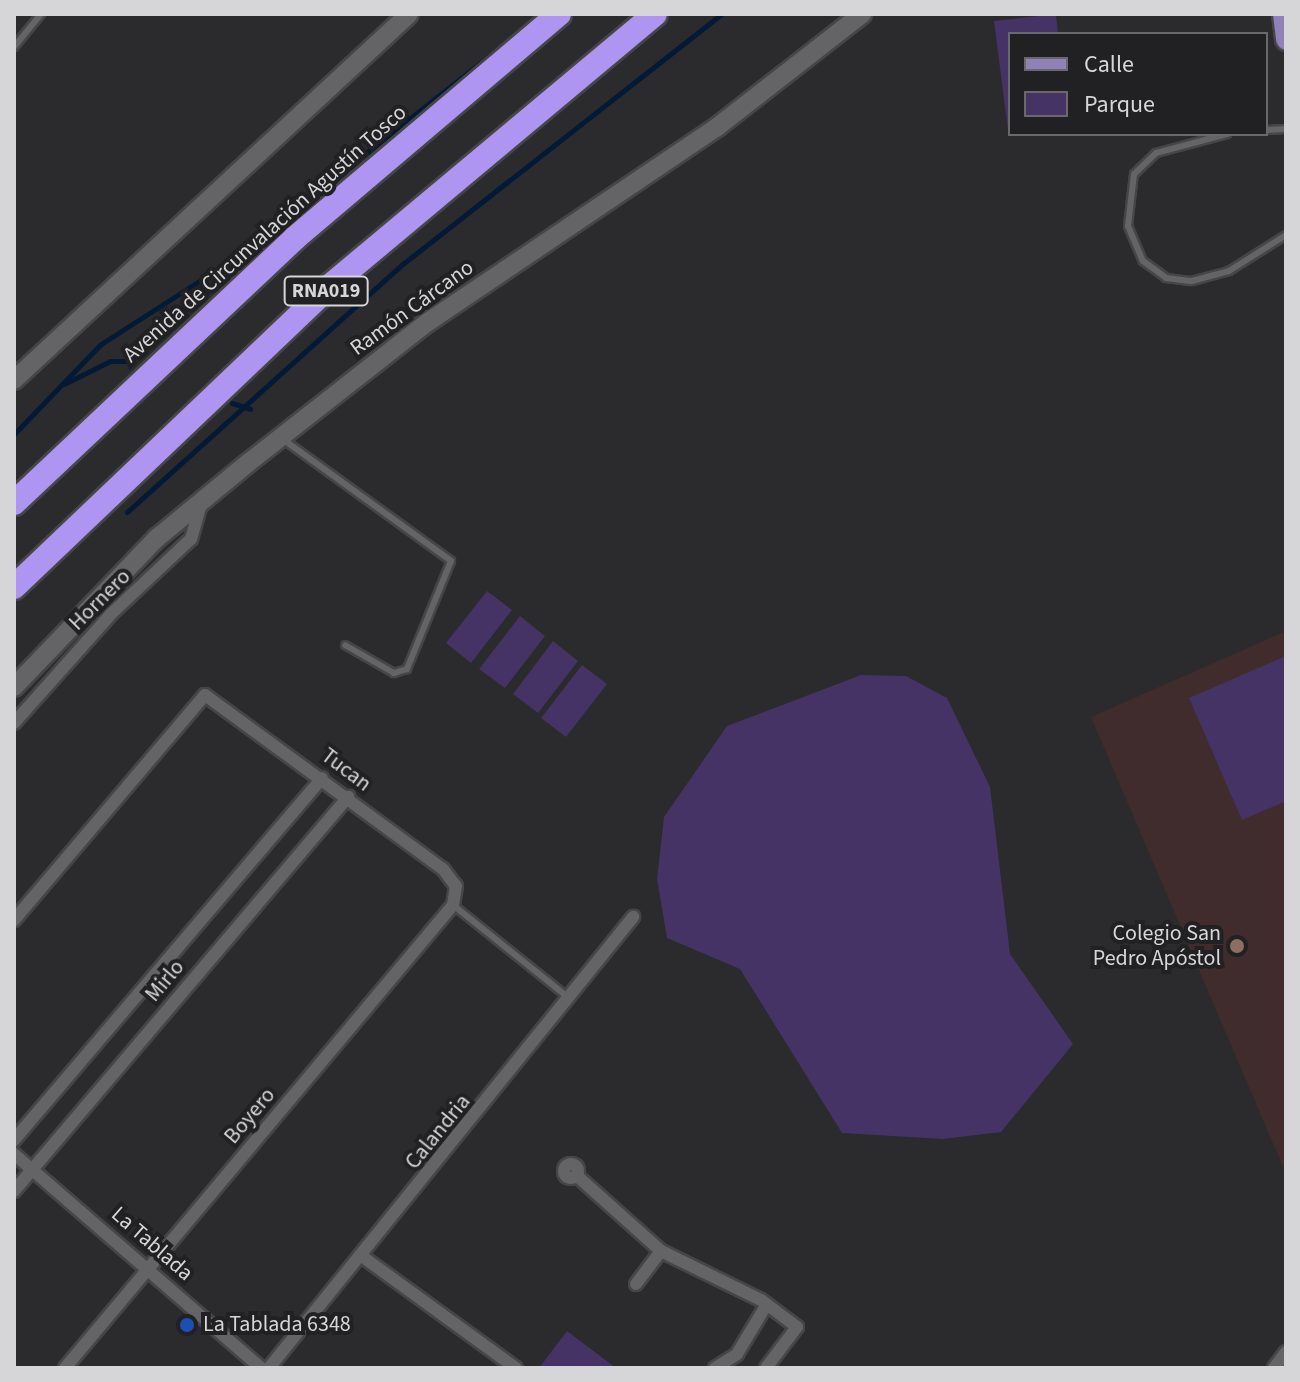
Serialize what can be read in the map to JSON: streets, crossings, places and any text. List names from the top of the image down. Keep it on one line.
{"streets":{"highway":["Avenida de Circunvalación Agustín Tosco","RNA019"],"main road":["Ramón Cárcano"],"street":["Hornero","Tucan","Mirlo","Boyero","Calandria","La Tablada"]},"crossings":[["Ramón Cárcano","Hornero"],["Tucan","Mirlo"],["Tucan","Boyero"],["Mirlo","La Tablada"],["Boyero","La Tablada"]],"places":["Colegio San Pedro Apóstol","La Tablada 6348"],"legend":["Calle","Parque"]}
